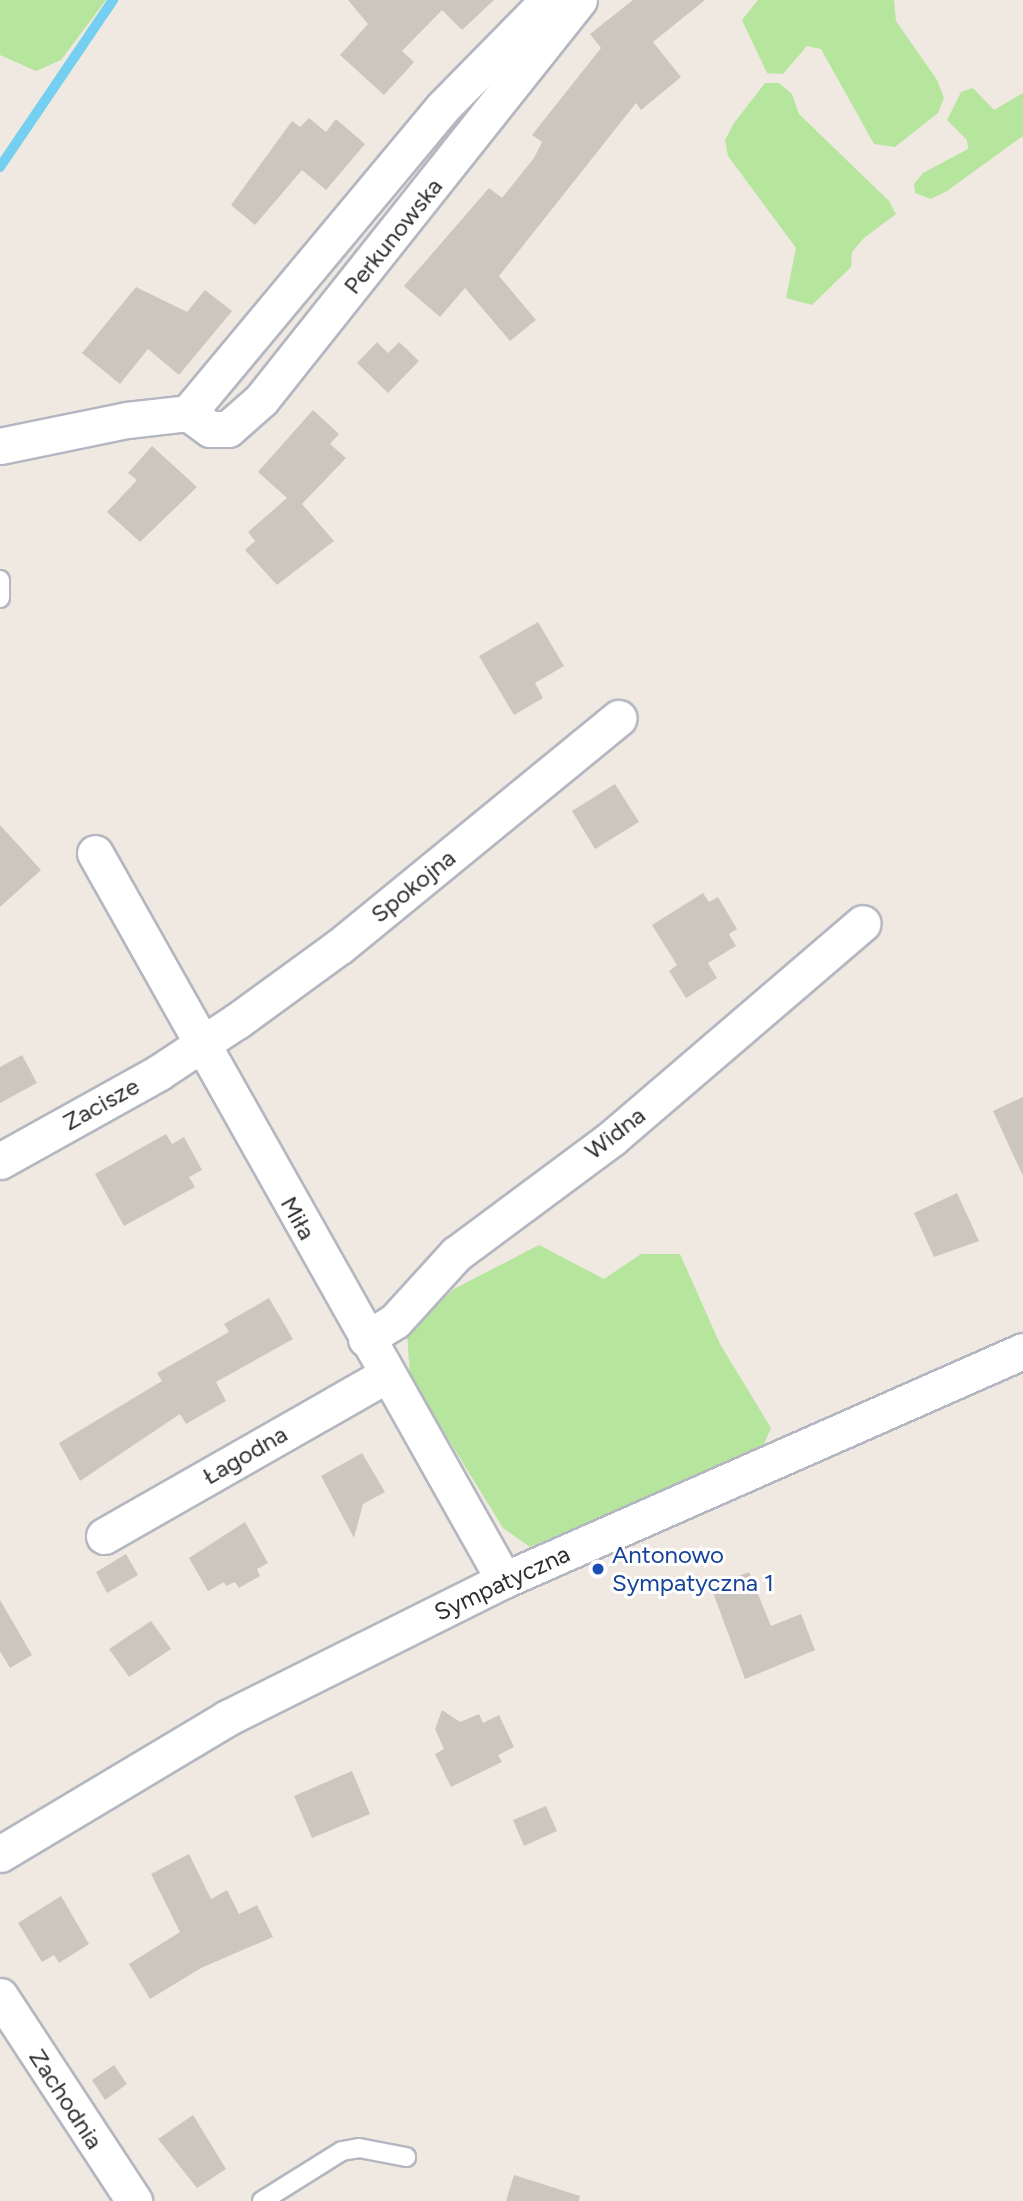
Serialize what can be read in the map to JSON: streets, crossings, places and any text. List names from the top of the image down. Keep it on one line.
{"streets":{"street":["Perkunowska","Spokojna","Zacisze","Widna","Miła","Łagodna","Sympatyczna","Zachodnia"]},"crossings":[["Spokojna","Zacisze"],["Spokojna","Miła"],["Zacisze","Miła"],["Widna","Miła"],["Miła","Łagodna"],["Miła","Sympatyczna"]],"places":["Antonowo Sympatyczna 1"]}
